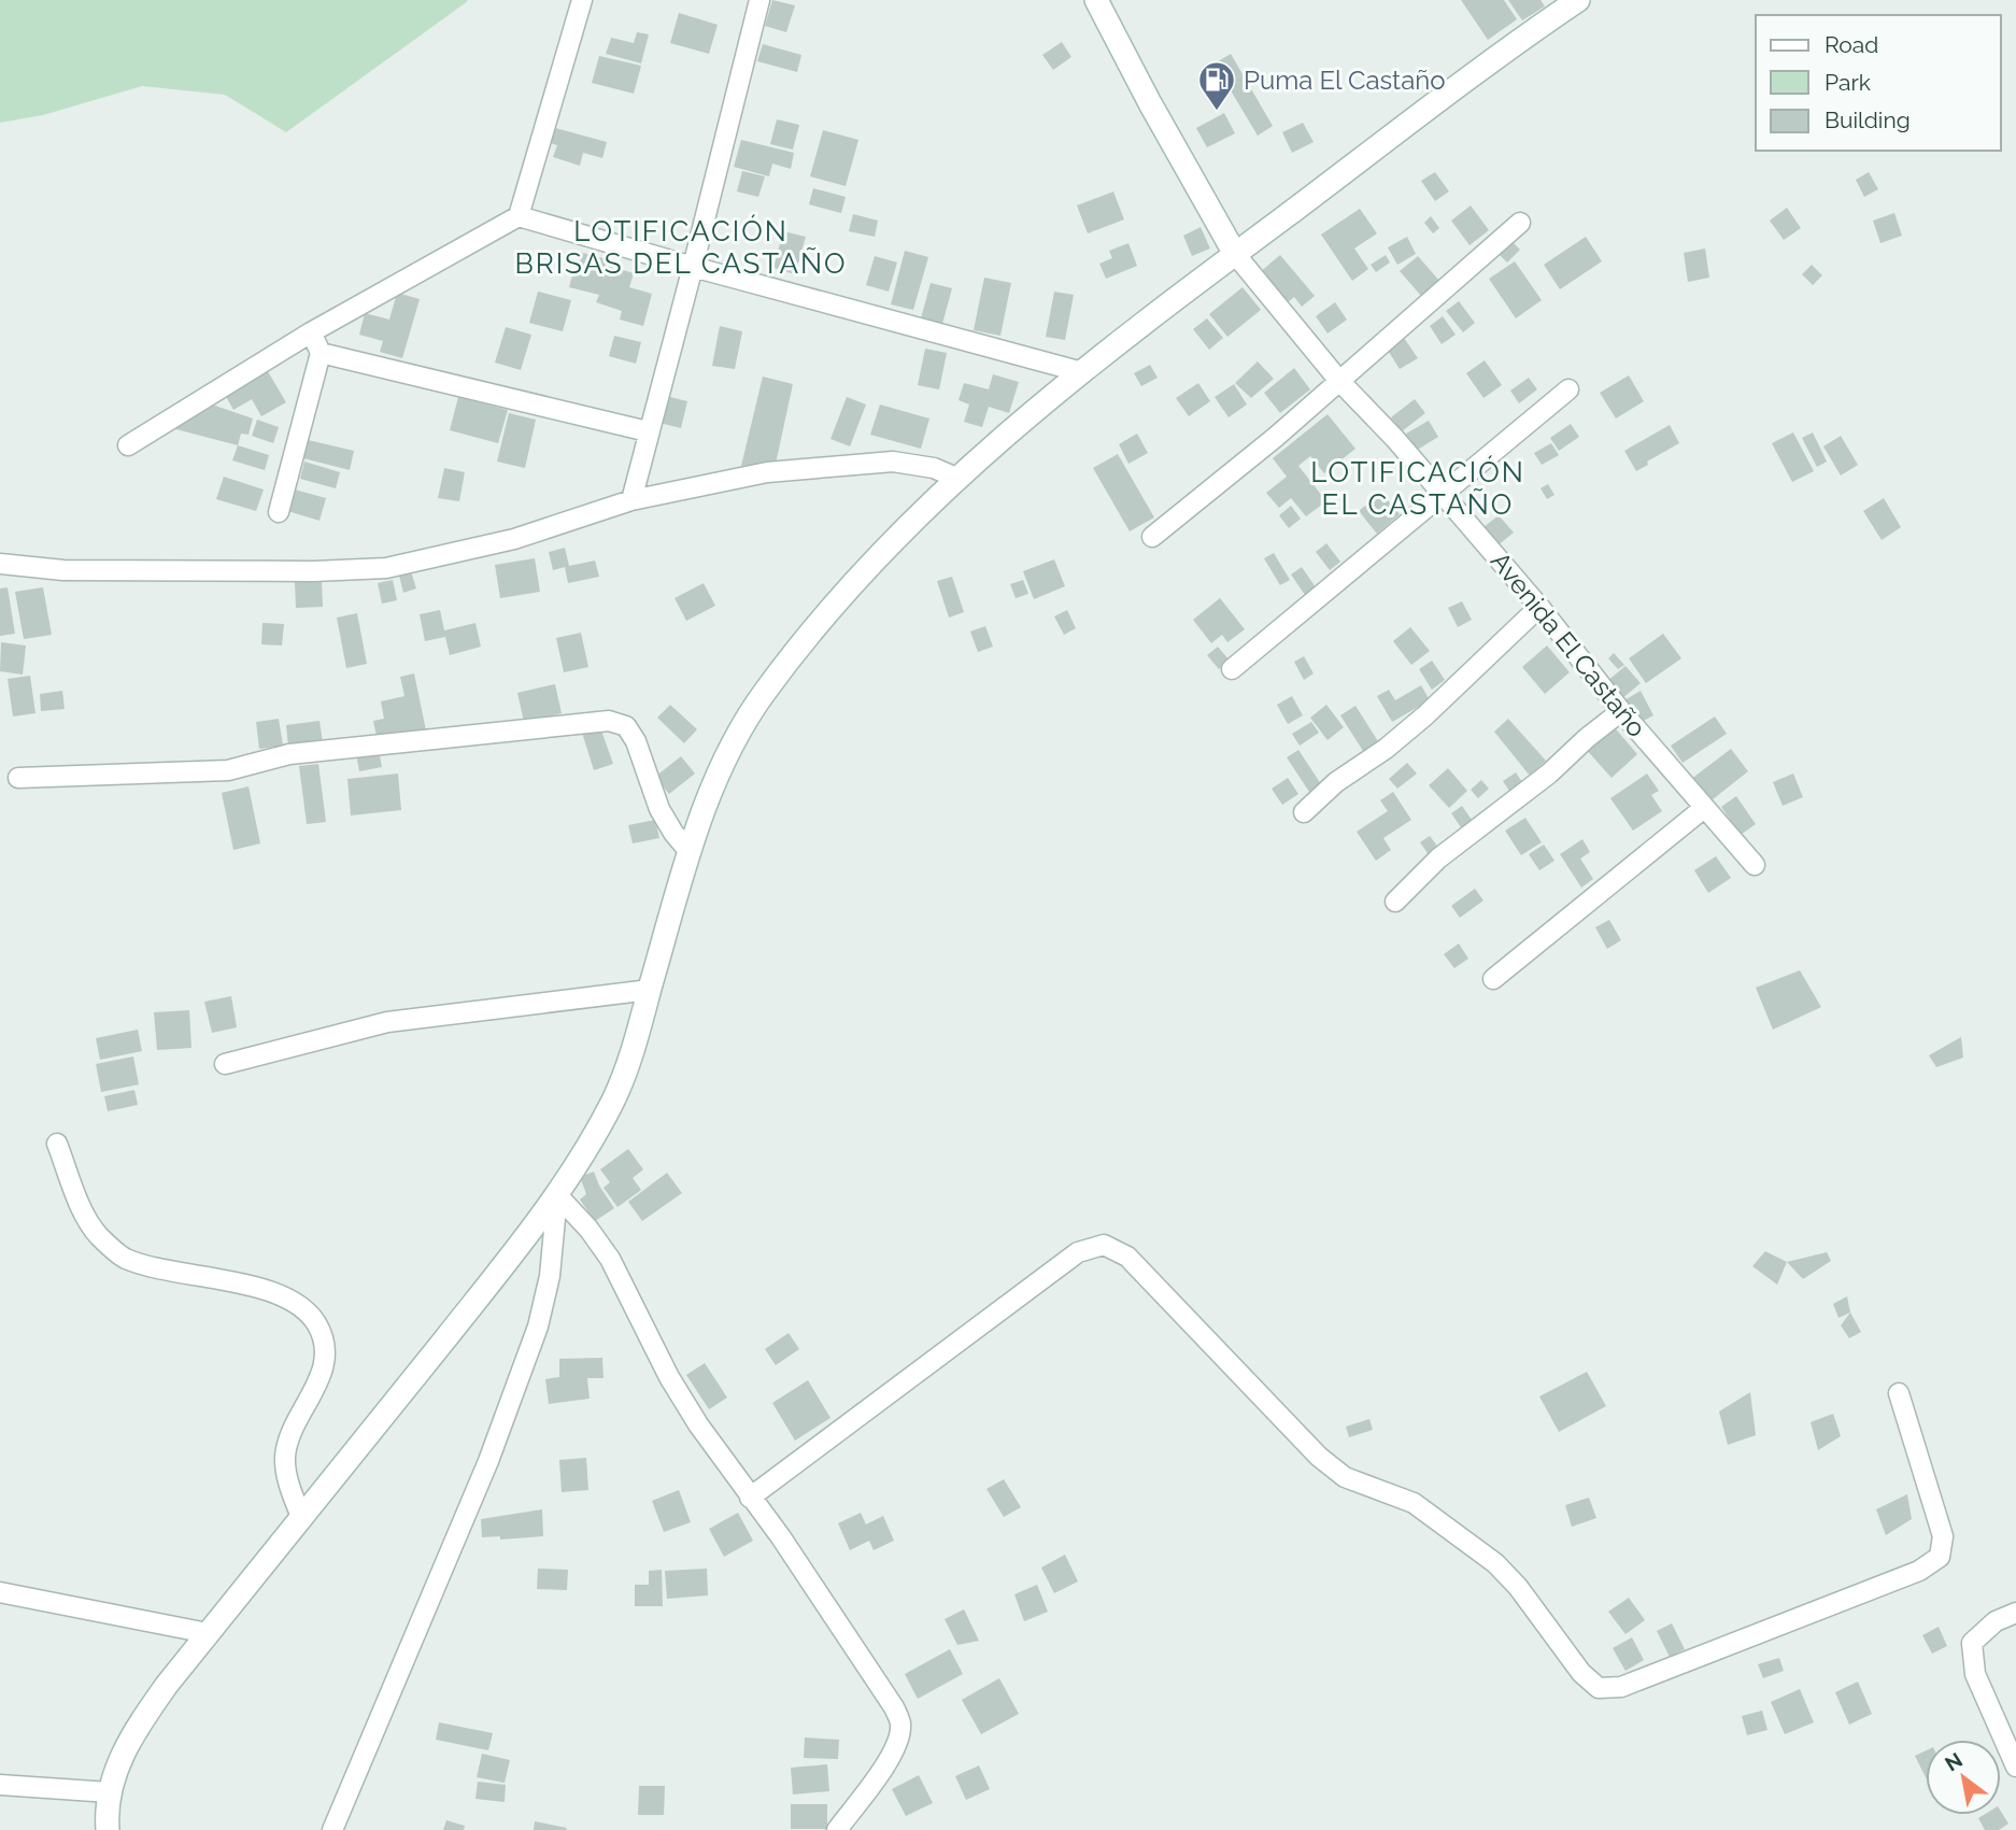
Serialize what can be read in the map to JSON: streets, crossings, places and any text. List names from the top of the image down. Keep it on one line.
{"streets":{"street":["Avenida El Castaño"]},"districts":["LOTIFICACIÓN BRISAS DEL CASTAÑO","LOTIFICACIÓN EL CASTAÑO"],"places":{"fuel station":["Puma El Castaño"]},"legend":["Road","Park","Building"],"north":"top left"}
